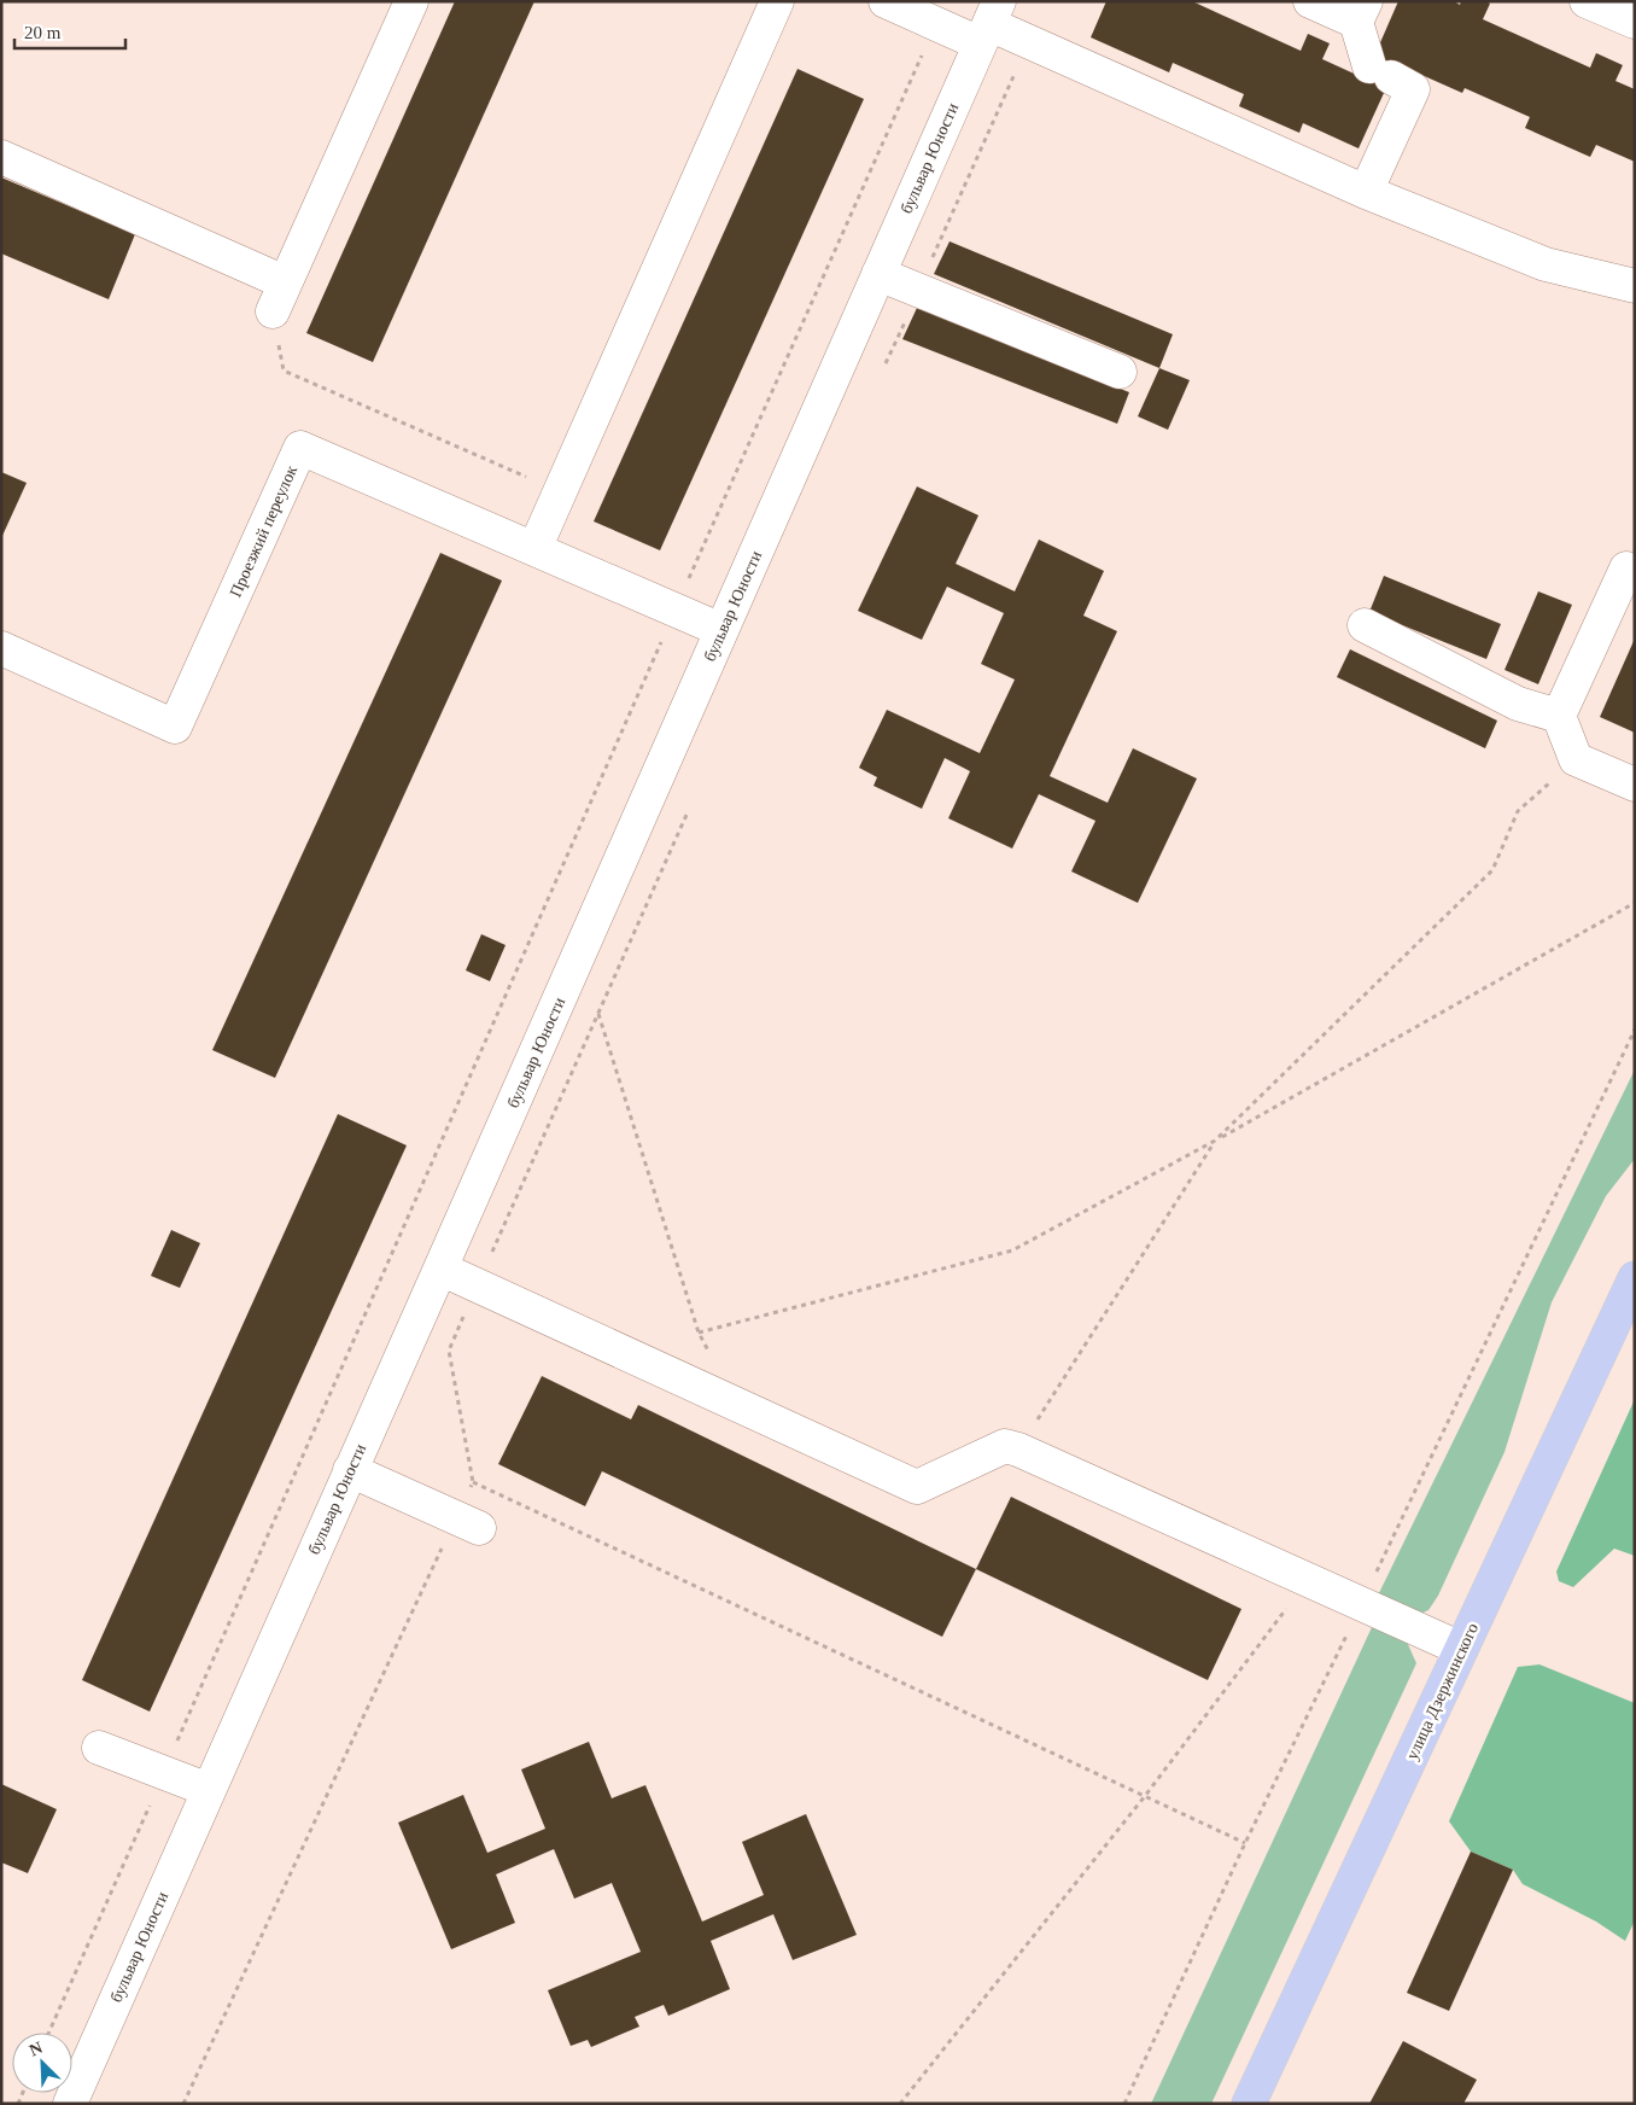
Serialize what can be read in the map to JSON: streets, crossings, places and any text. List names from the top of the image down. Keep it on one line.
{"streets":{"main road":["улица Дзержинского"],"street":["бульвар Юности","Проезжий переулок"]},"crossings":[["бульвар Юности","Проезжий переулок"]],"scale_bar":"20 m","north":"top left"}
